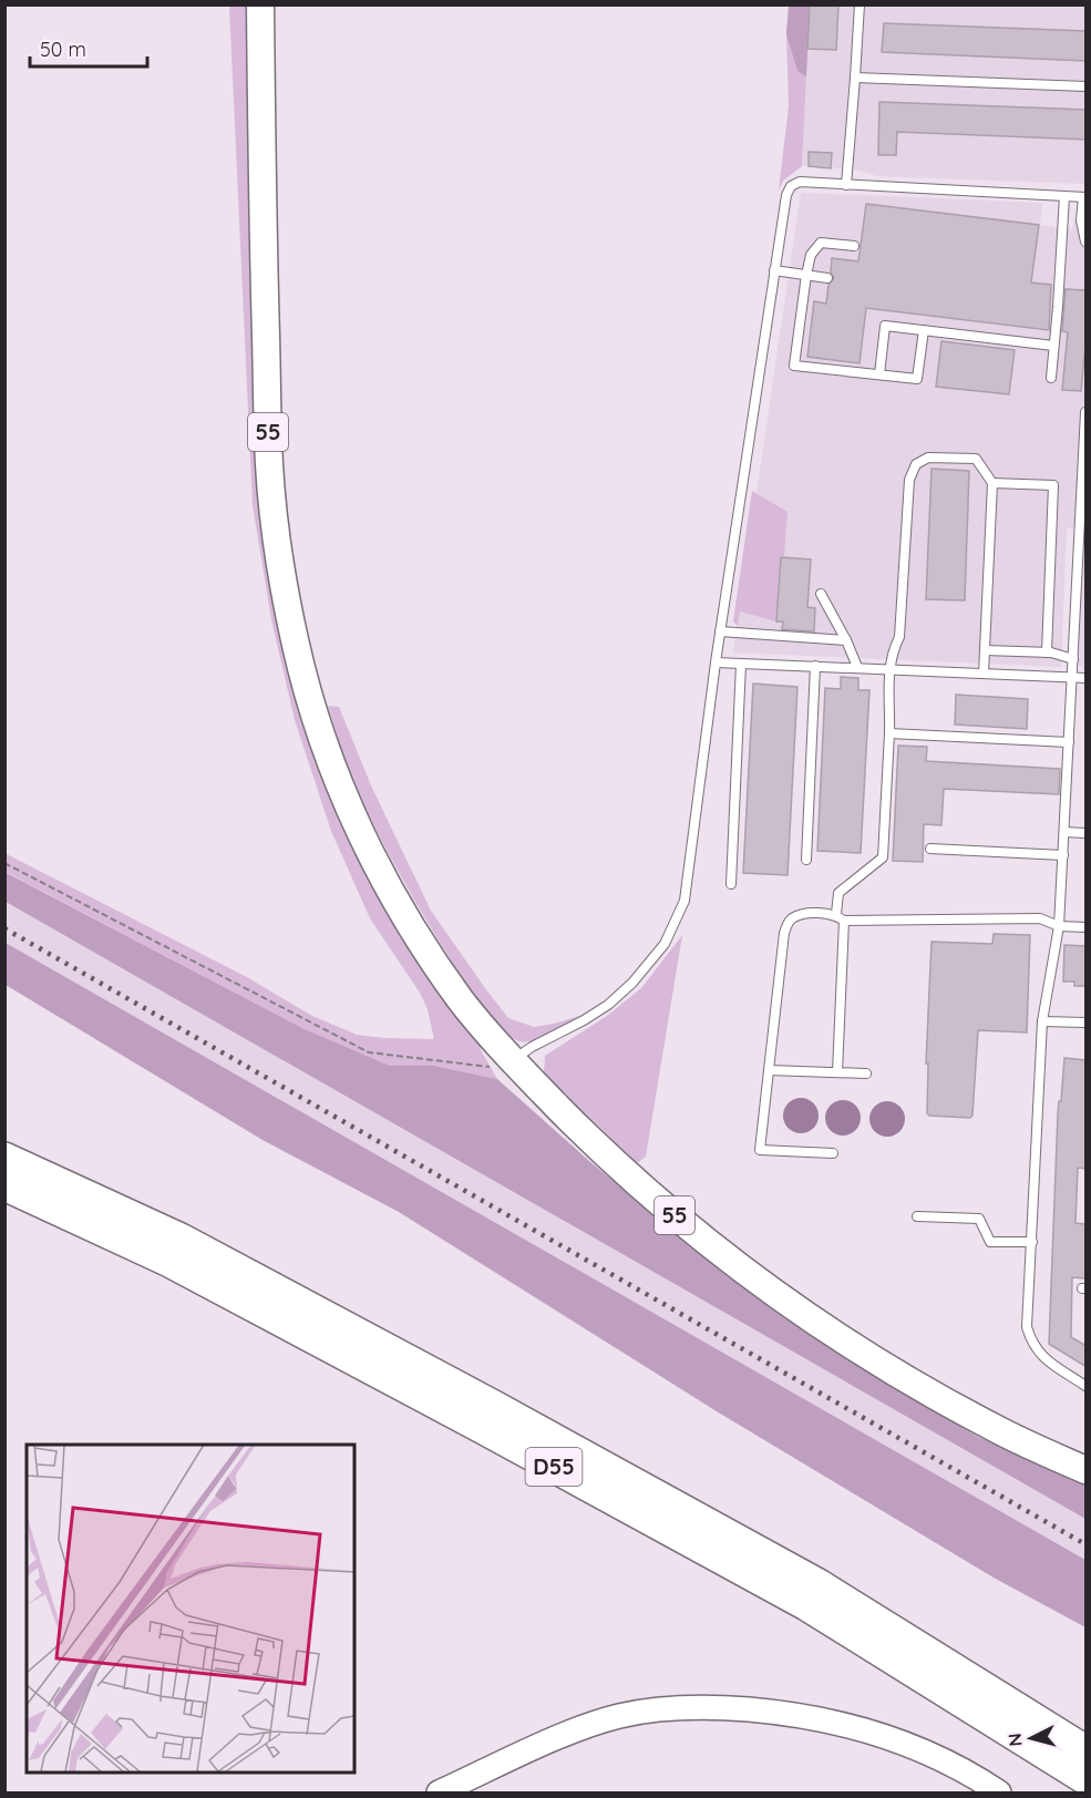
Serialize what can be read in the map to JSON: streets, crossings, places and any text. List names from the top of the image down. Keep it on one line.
{"streets":{"highway":["D55"],"main road":["55"]},"scale_bar":"50 m","north":"left"}
